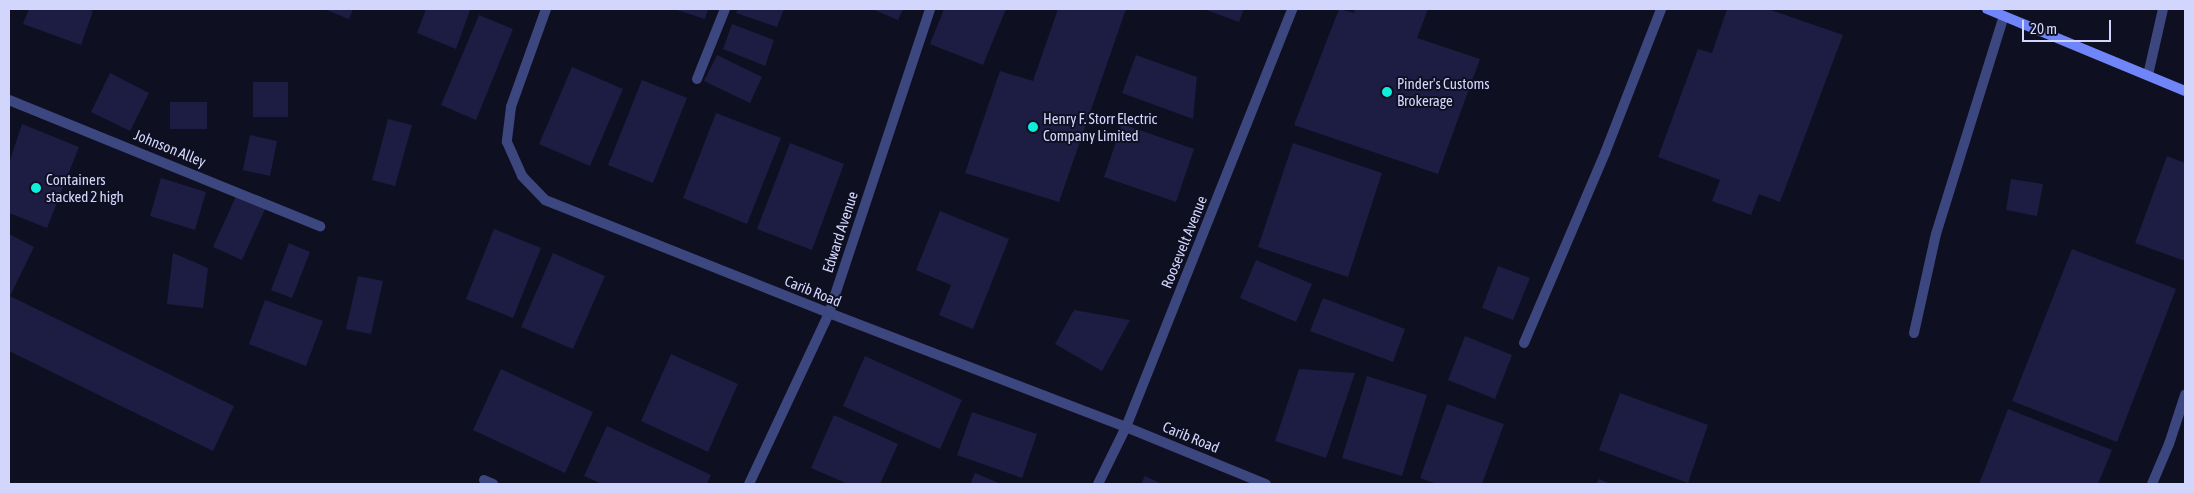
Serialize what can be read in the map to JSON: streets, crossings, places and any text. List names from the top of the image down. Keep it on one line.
{"streets":{"street":["Johnson Alley","Edward Avenue","Roosevelt Avenue","Carib Road"]},"crossings":[["Edward Avenue","Carib Road"],["Roosevelt Avenue","Carib Road"]],"places":["Pinder's Customs Brokerage","Henry F. Storr Electric Company Limited","Containers stacked 2 high"],"scale_bar":"20 m"}
